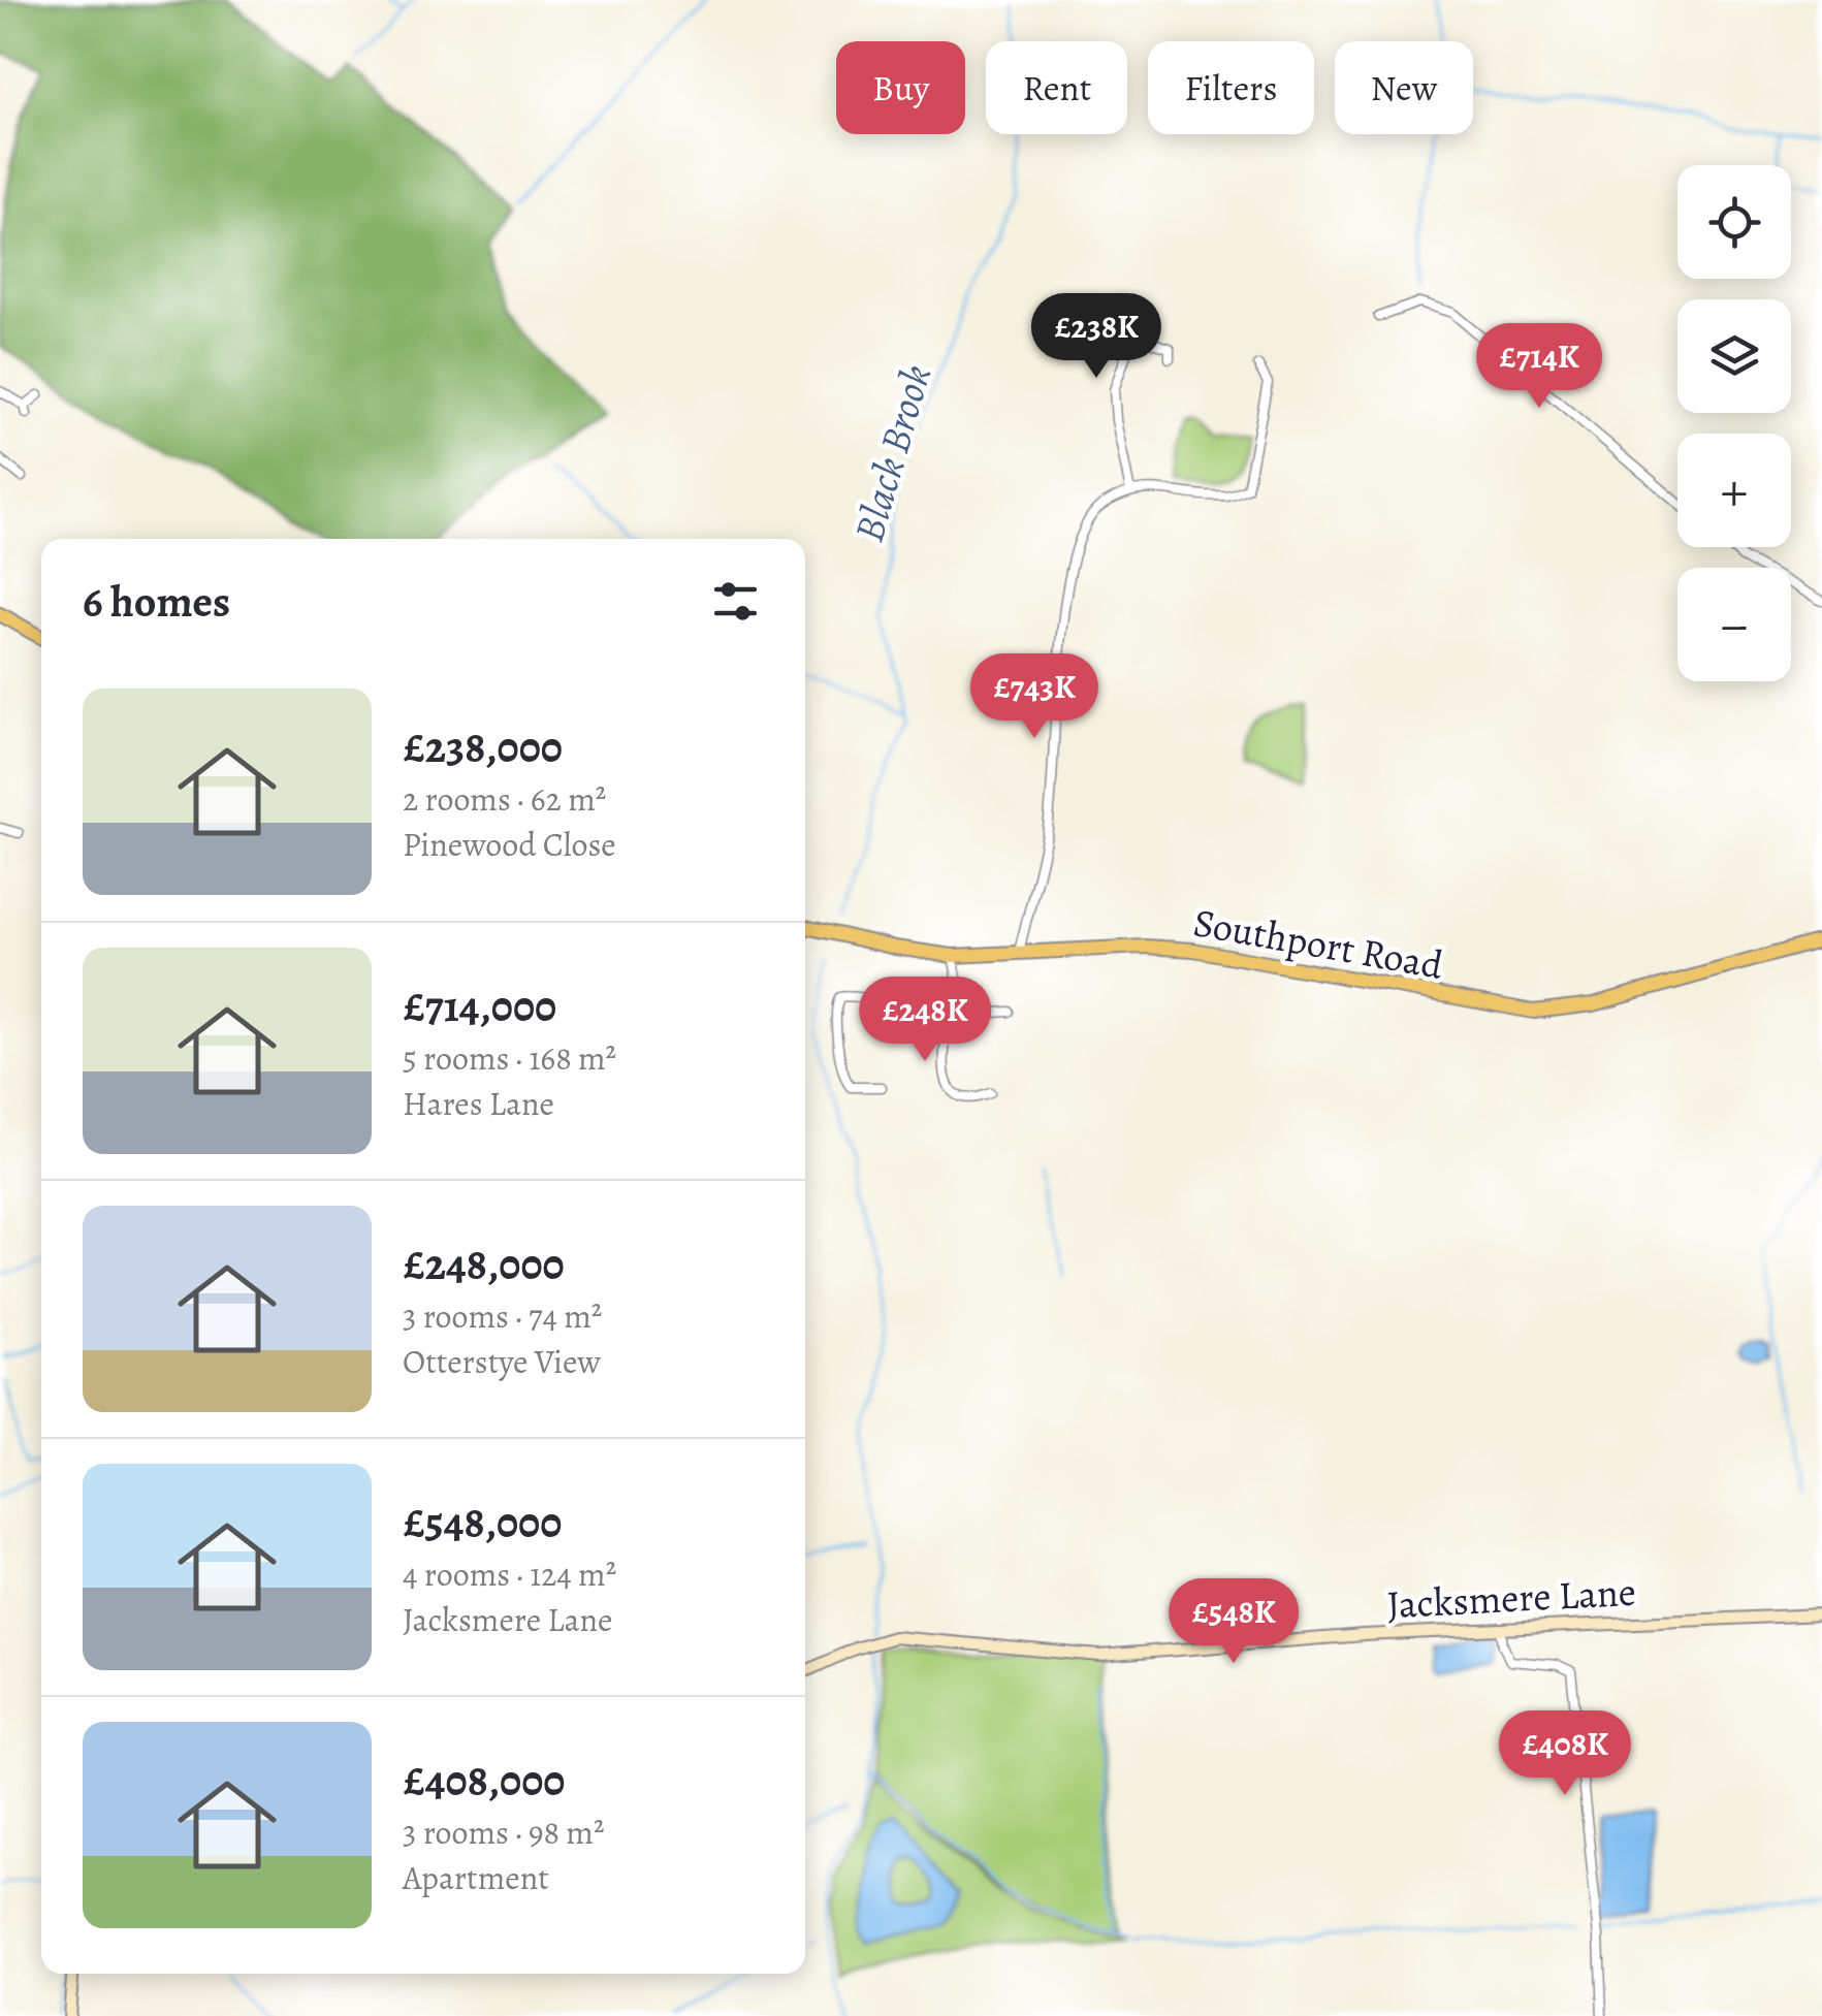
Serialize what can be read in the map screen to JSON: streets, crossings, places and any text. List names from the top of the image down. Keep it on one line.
{"streets":{"highway":["Southport Road"],"main road":["Jacksmere Lane"]},"water":["Black Brook"],"page":{"chip":["Buy","Rent","Filters","New"],"map_buttons":["+","−"],"price":["£238K","£714K","£743K","£248K","£548K","£408K"],"heading":"6 homes","list":[{"name":"£238,000","note":"2 rooms · 62 m² · Pinewood Close"},{"name":"£714,000","note":"5 rooms · 168 m² · Hares Lane"},{"name":"£248,000","note":"3 rooms · 74 m² · Otterstye View"},{"name":"£548,000","note":"4 rooms · 124 m² · Jacksmere Lane"},{"name":"£408,000","note":"3 rooms · 98 m² · Apartment"}]}}
